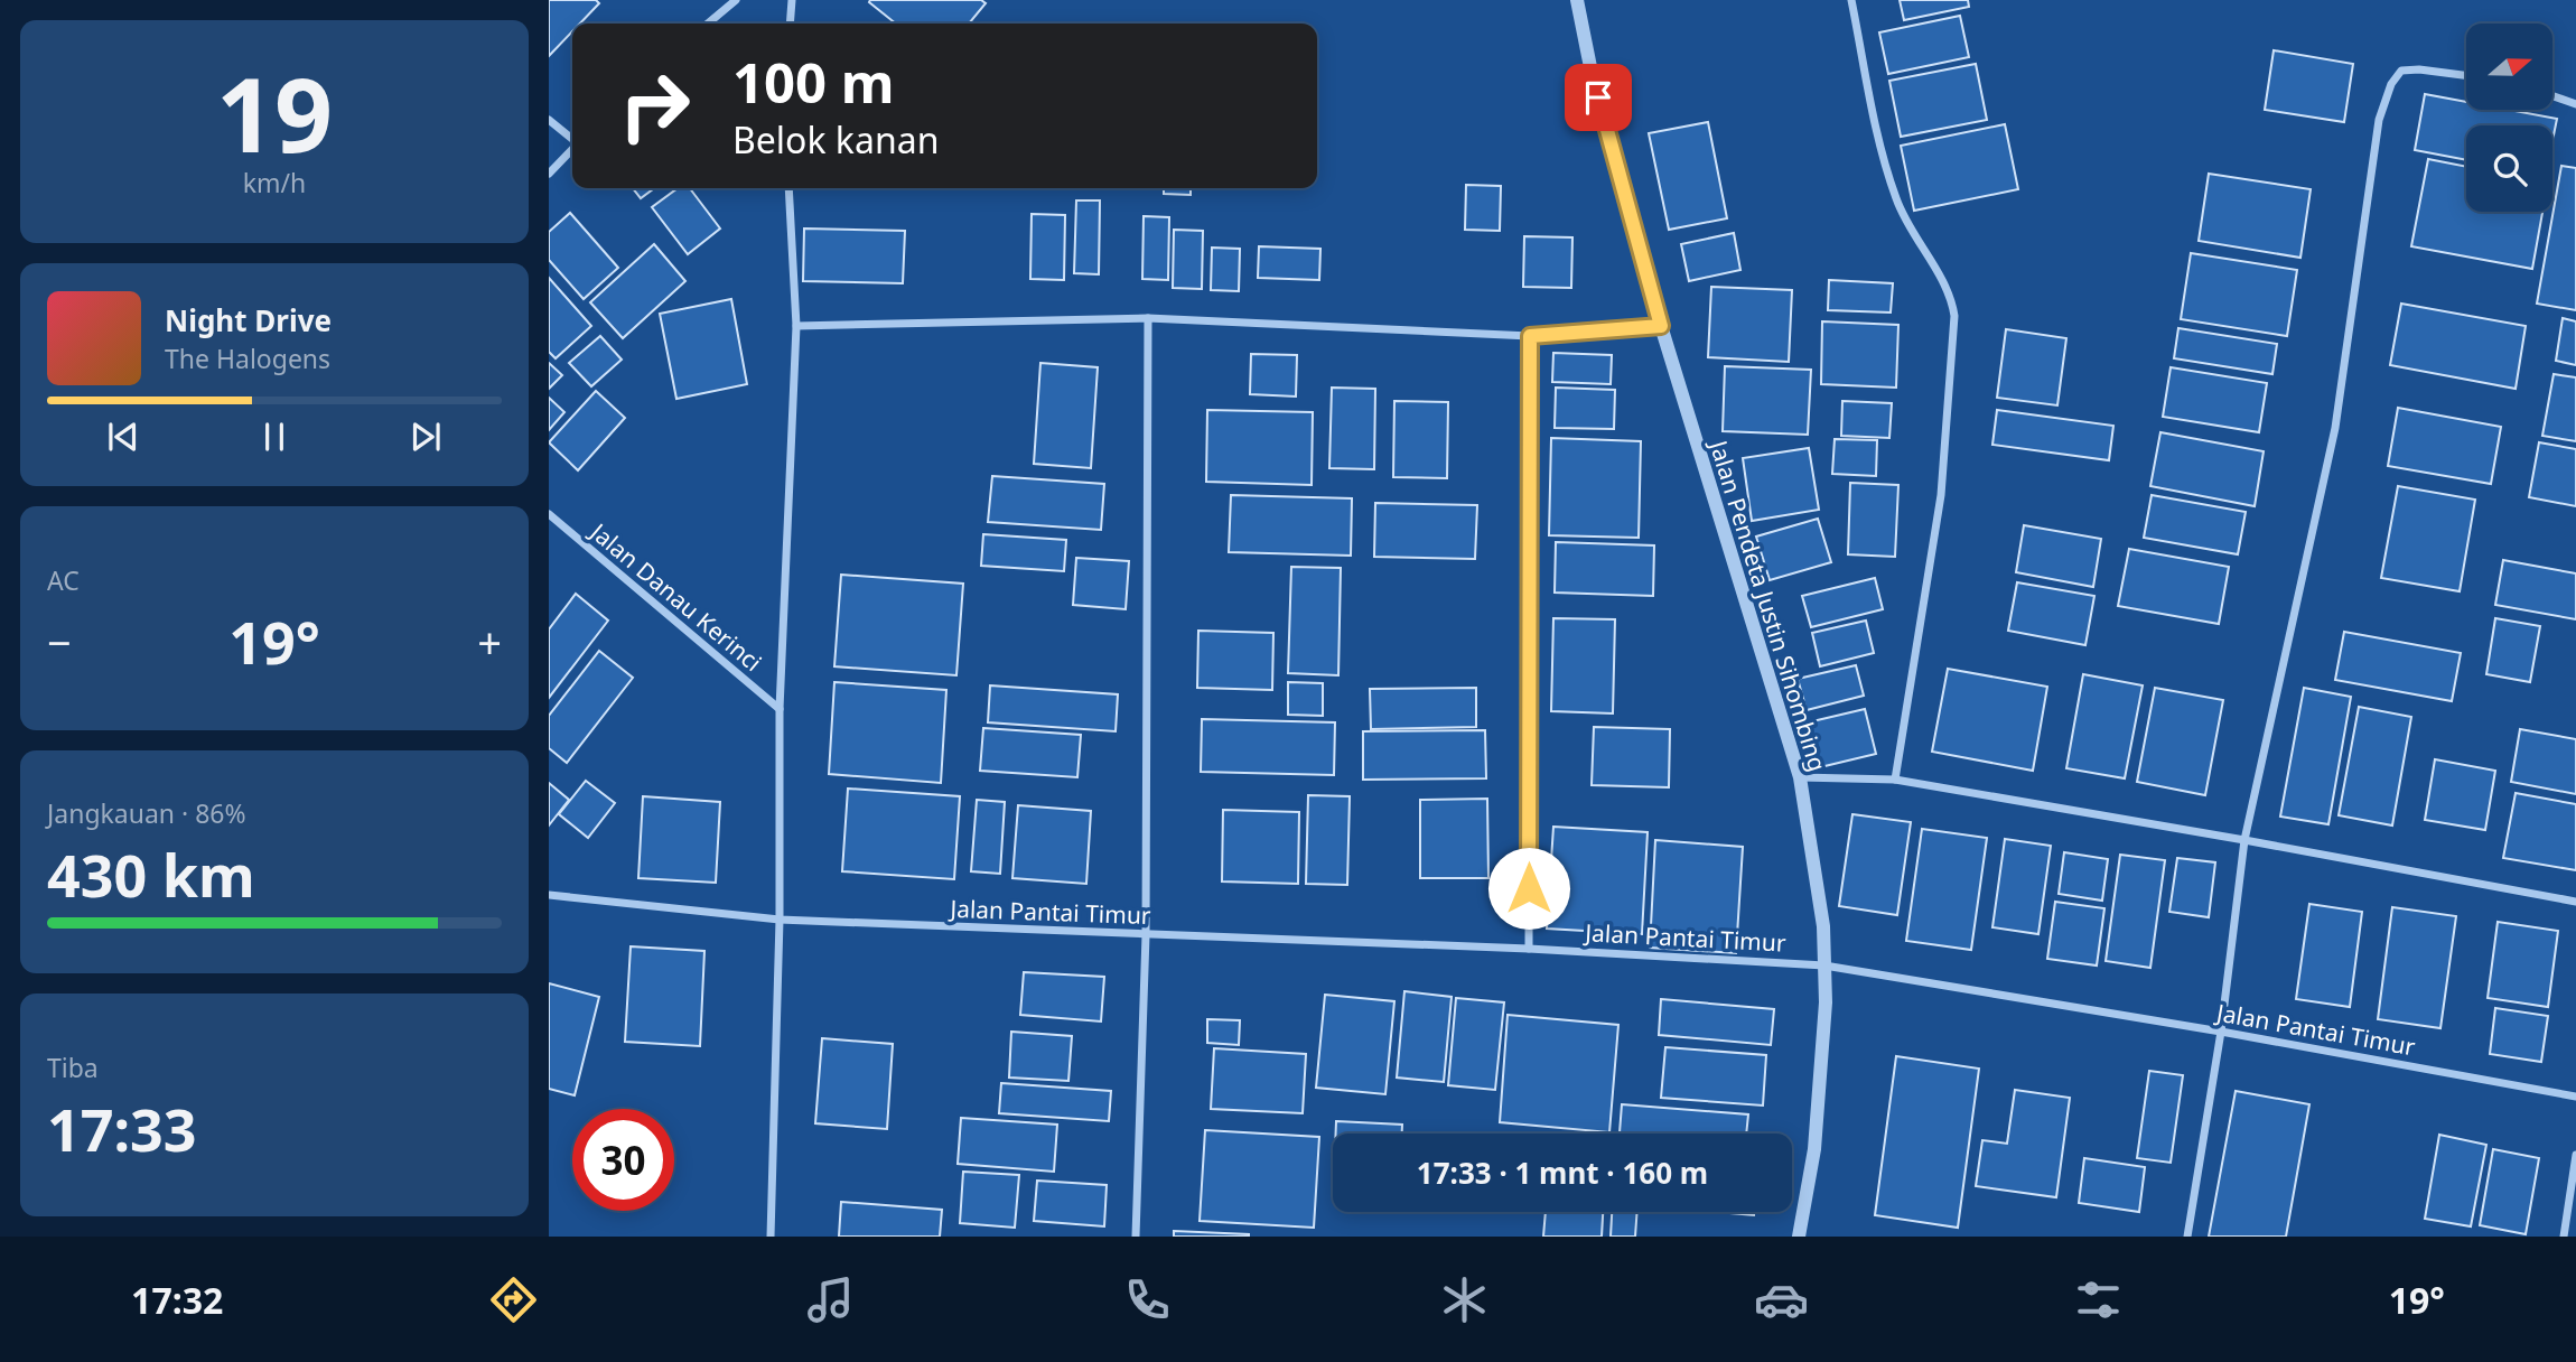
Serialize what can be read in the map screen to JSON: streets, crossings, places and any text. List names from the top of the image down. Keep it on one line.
{"streets":{"street":["Jalan Danau Kerinci","Jalan Pendeta Justin Sihombing","Jalan Pantai Timur"]},"crossings":[["Jalan Pendeta Justin Sihombing","Jalan Pantai Timur"]],"north":"right","page":{"tile":[["19","km/h"],"AC",["Jangkauan · 86%","430 km"],["Tiba","17:33"]],"turn":["100 m","Belok kanan"],"song":["Night Drive","The Halogens"],"heat":["−","19°","+"],"limit":"30","trip":"17:33 · 1 mnt · 160 m","tabs":["17:32","19°"]}}
